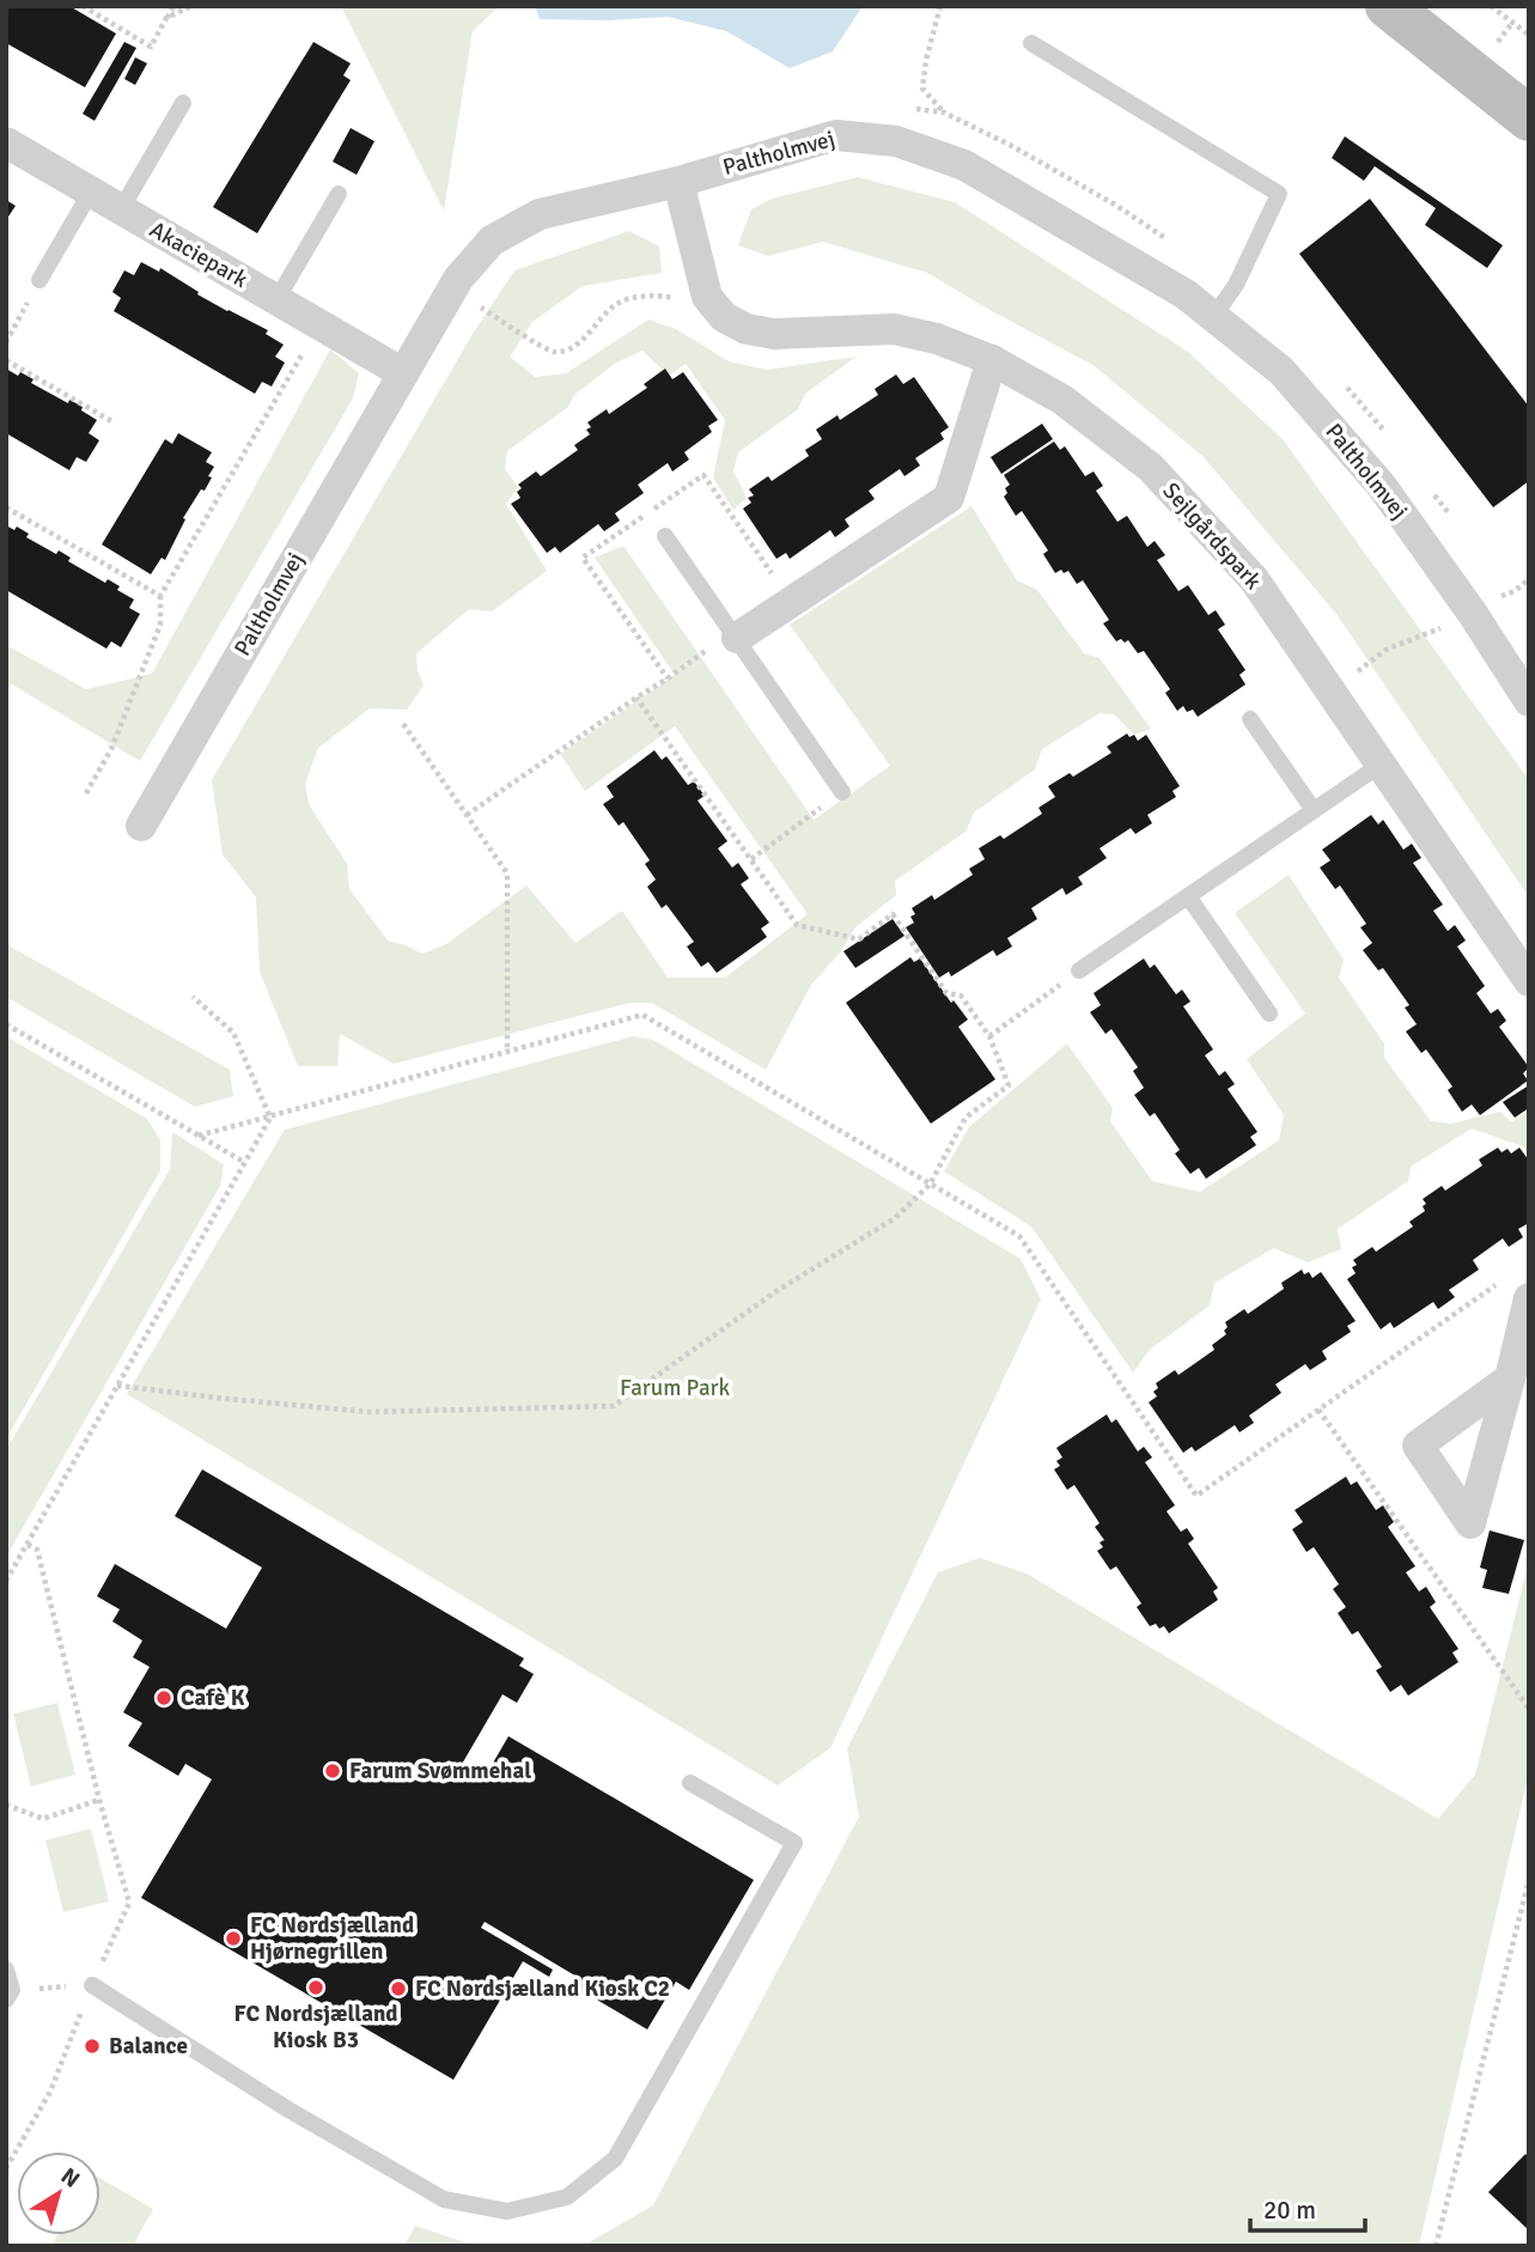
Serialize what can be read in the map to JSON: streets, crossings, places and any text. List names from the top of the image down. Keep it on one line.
{"streets":{"street":["Paltholmvej","Akaciepark","Sejlgårdspark"]},"crossings":[["Paltholmvej","Akaciepark"]],"parks":["Farum Park"],"places":["Cafè K","Farum Svømmehal","FC Nordsjælland Hjørnegrillen","FC Nordsjælland Kiosk B3","FC Nordsjælland Kiosk C2","Balance"],"scale_bar":"20 m","north":"top right"}
